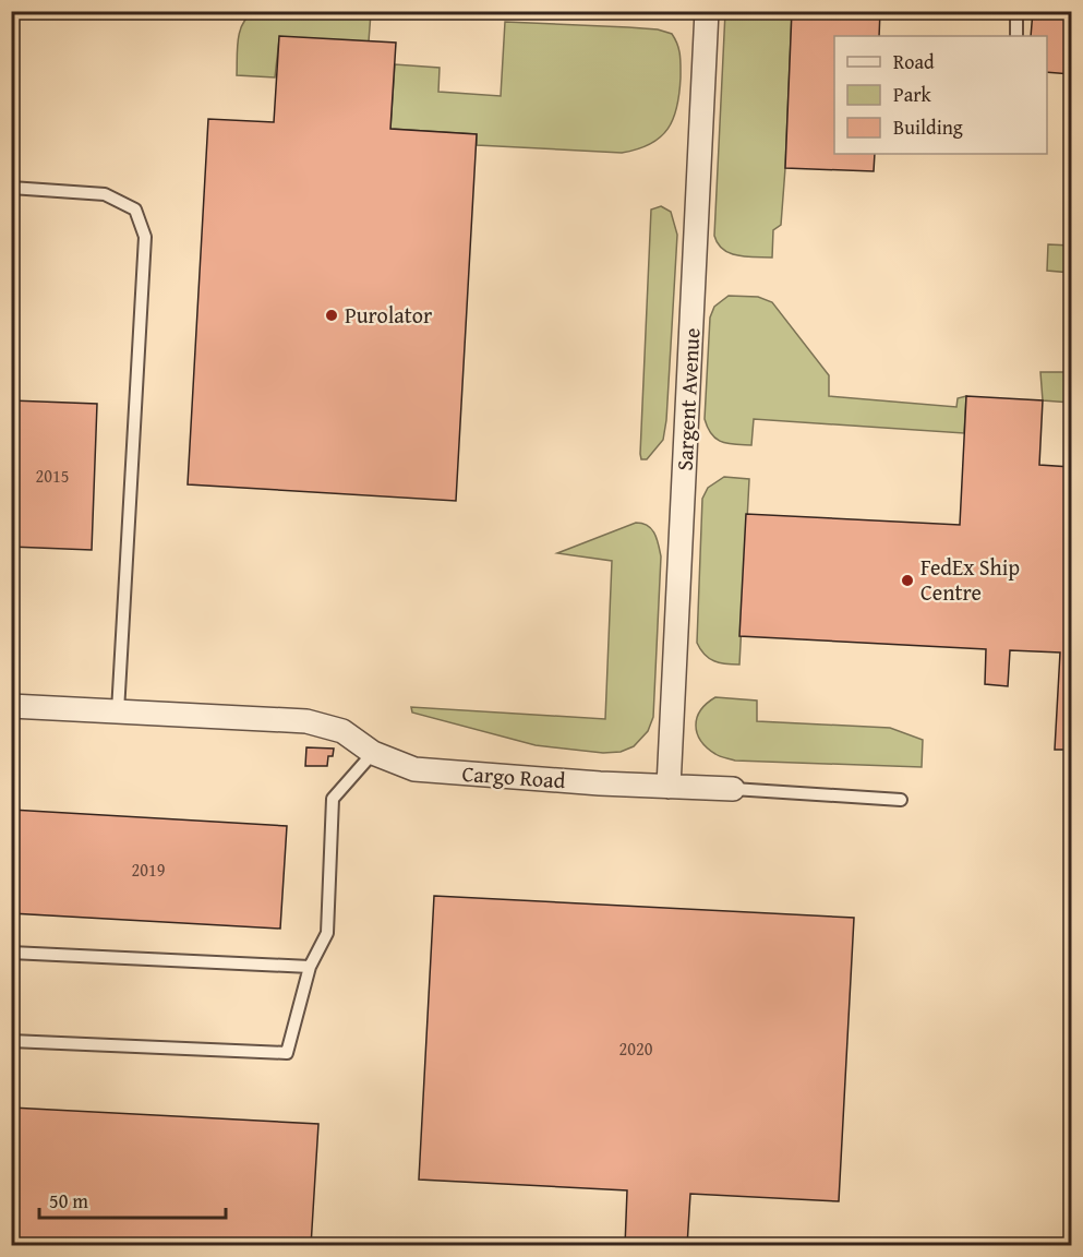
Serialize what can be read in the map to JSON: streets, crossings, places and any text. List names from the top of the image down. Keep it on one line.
{"streets":{"street":["Sargent Avenue","Cargo Road"]},"crossings":[["Sargent Avenue","Cargo Road"]],"places":["Purolator","FedEx Ship Centre"],"house_numbers":["2015","2019","2020"],"legend":["Road","Park","Building"],"scale_bar":"50 m"}
